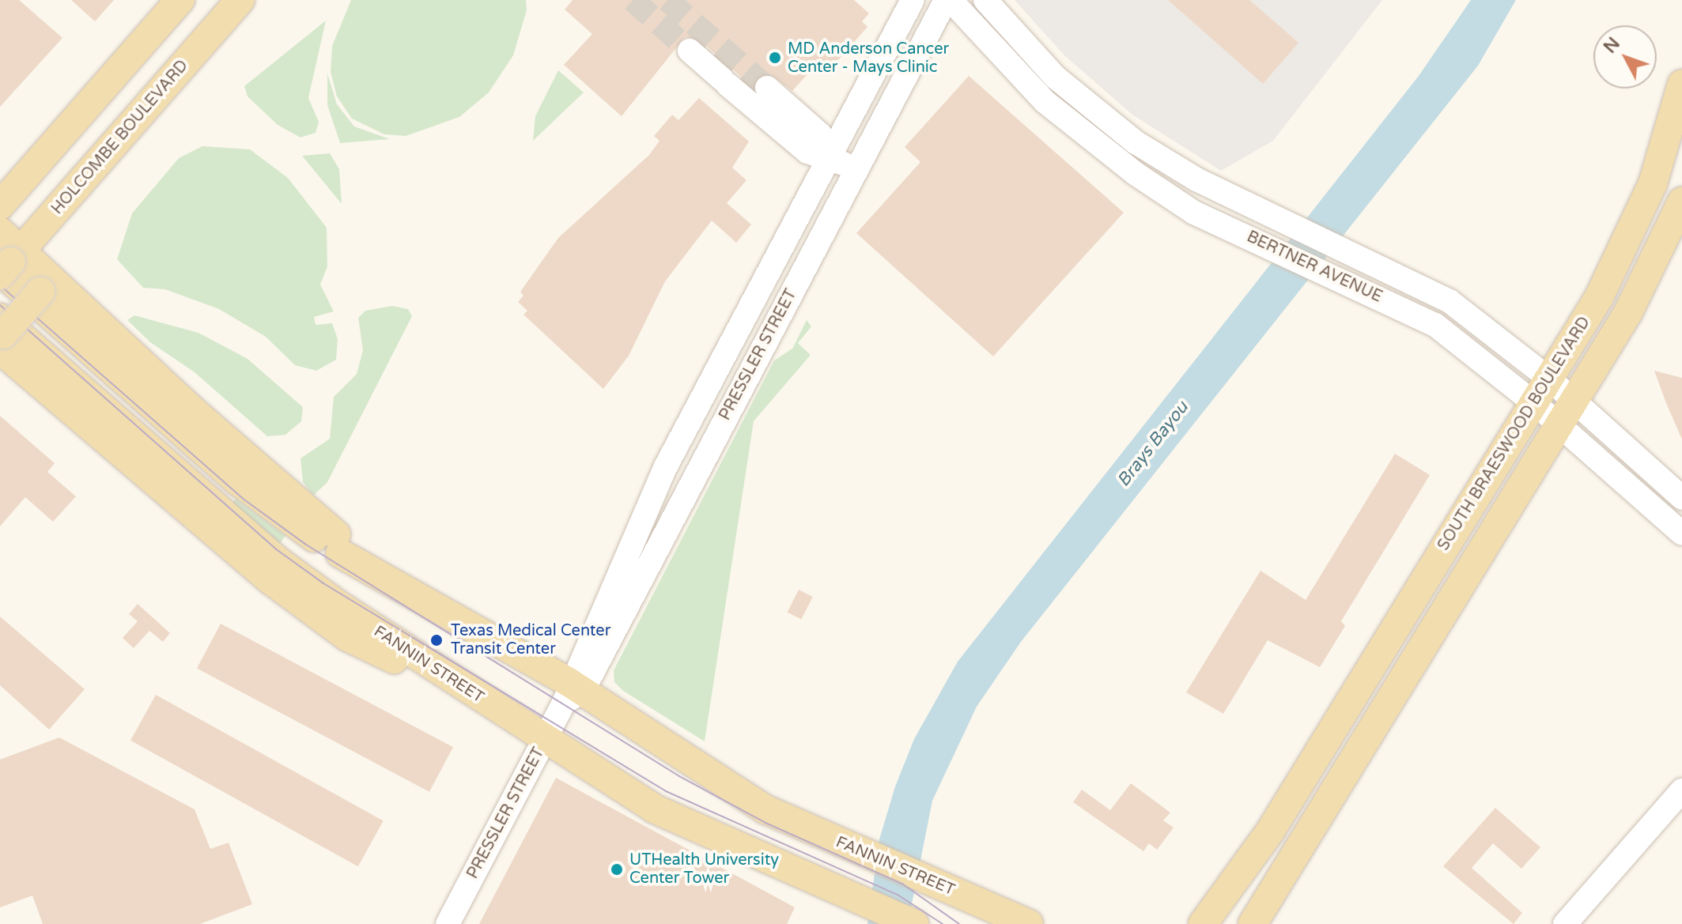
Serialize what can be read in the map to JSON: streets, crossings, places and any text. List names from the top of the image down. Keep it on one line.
{"streets":{"main road":["HOLCOMBE BOULEVARD","SOUTH BRAESWOOD BOULEVARD","FANNIN STREET"],"street":["BERTNER AVENUE","PRESSLER STREET"]},"crossings":[["HOLCOMBE BOULEVARD","FANNIN STREET"],["BERTNER AVENUE","PRESSLER STREET"],["BERTNER AVENUE","SOUTH BRAESWOOD BOULEVARD"],["PRESSLER STREET","FANNIN STREET"]],"water":["Brays Bayou"],"places":["MD Anderson Cancer Center - Mays Clinic","Texas Medical Center Transit Center","UTHealth University Center Tower"],"north":"top left"}
